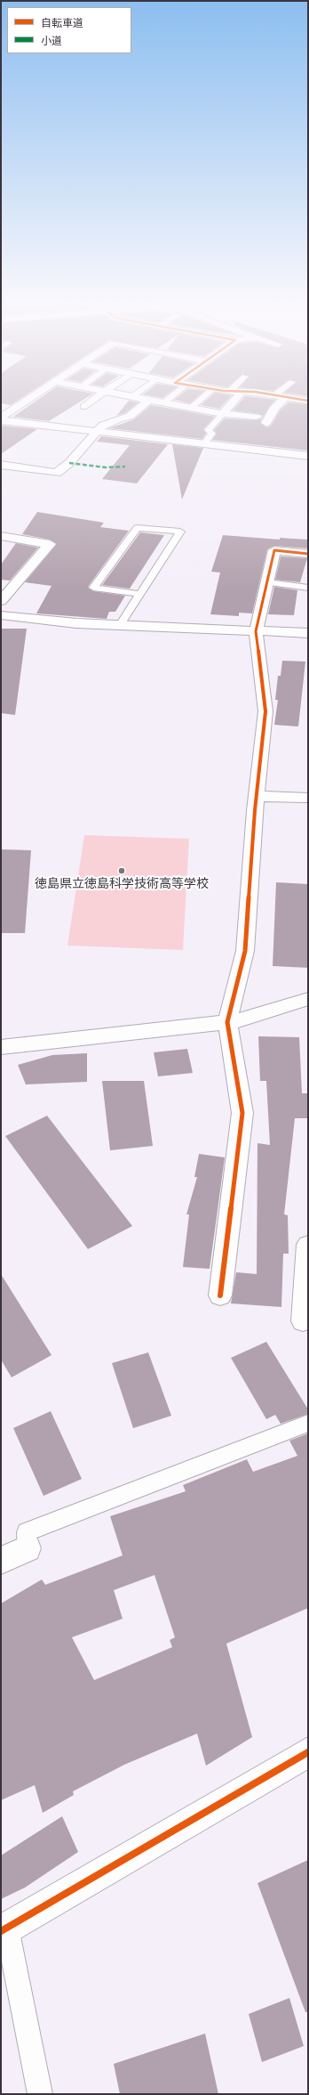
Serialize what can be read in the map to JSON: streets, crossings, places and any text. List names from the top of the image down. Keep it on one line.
{"places":["徳島県立徳島科学技術高等学校"],"legend":["自転車道","小道"]}
